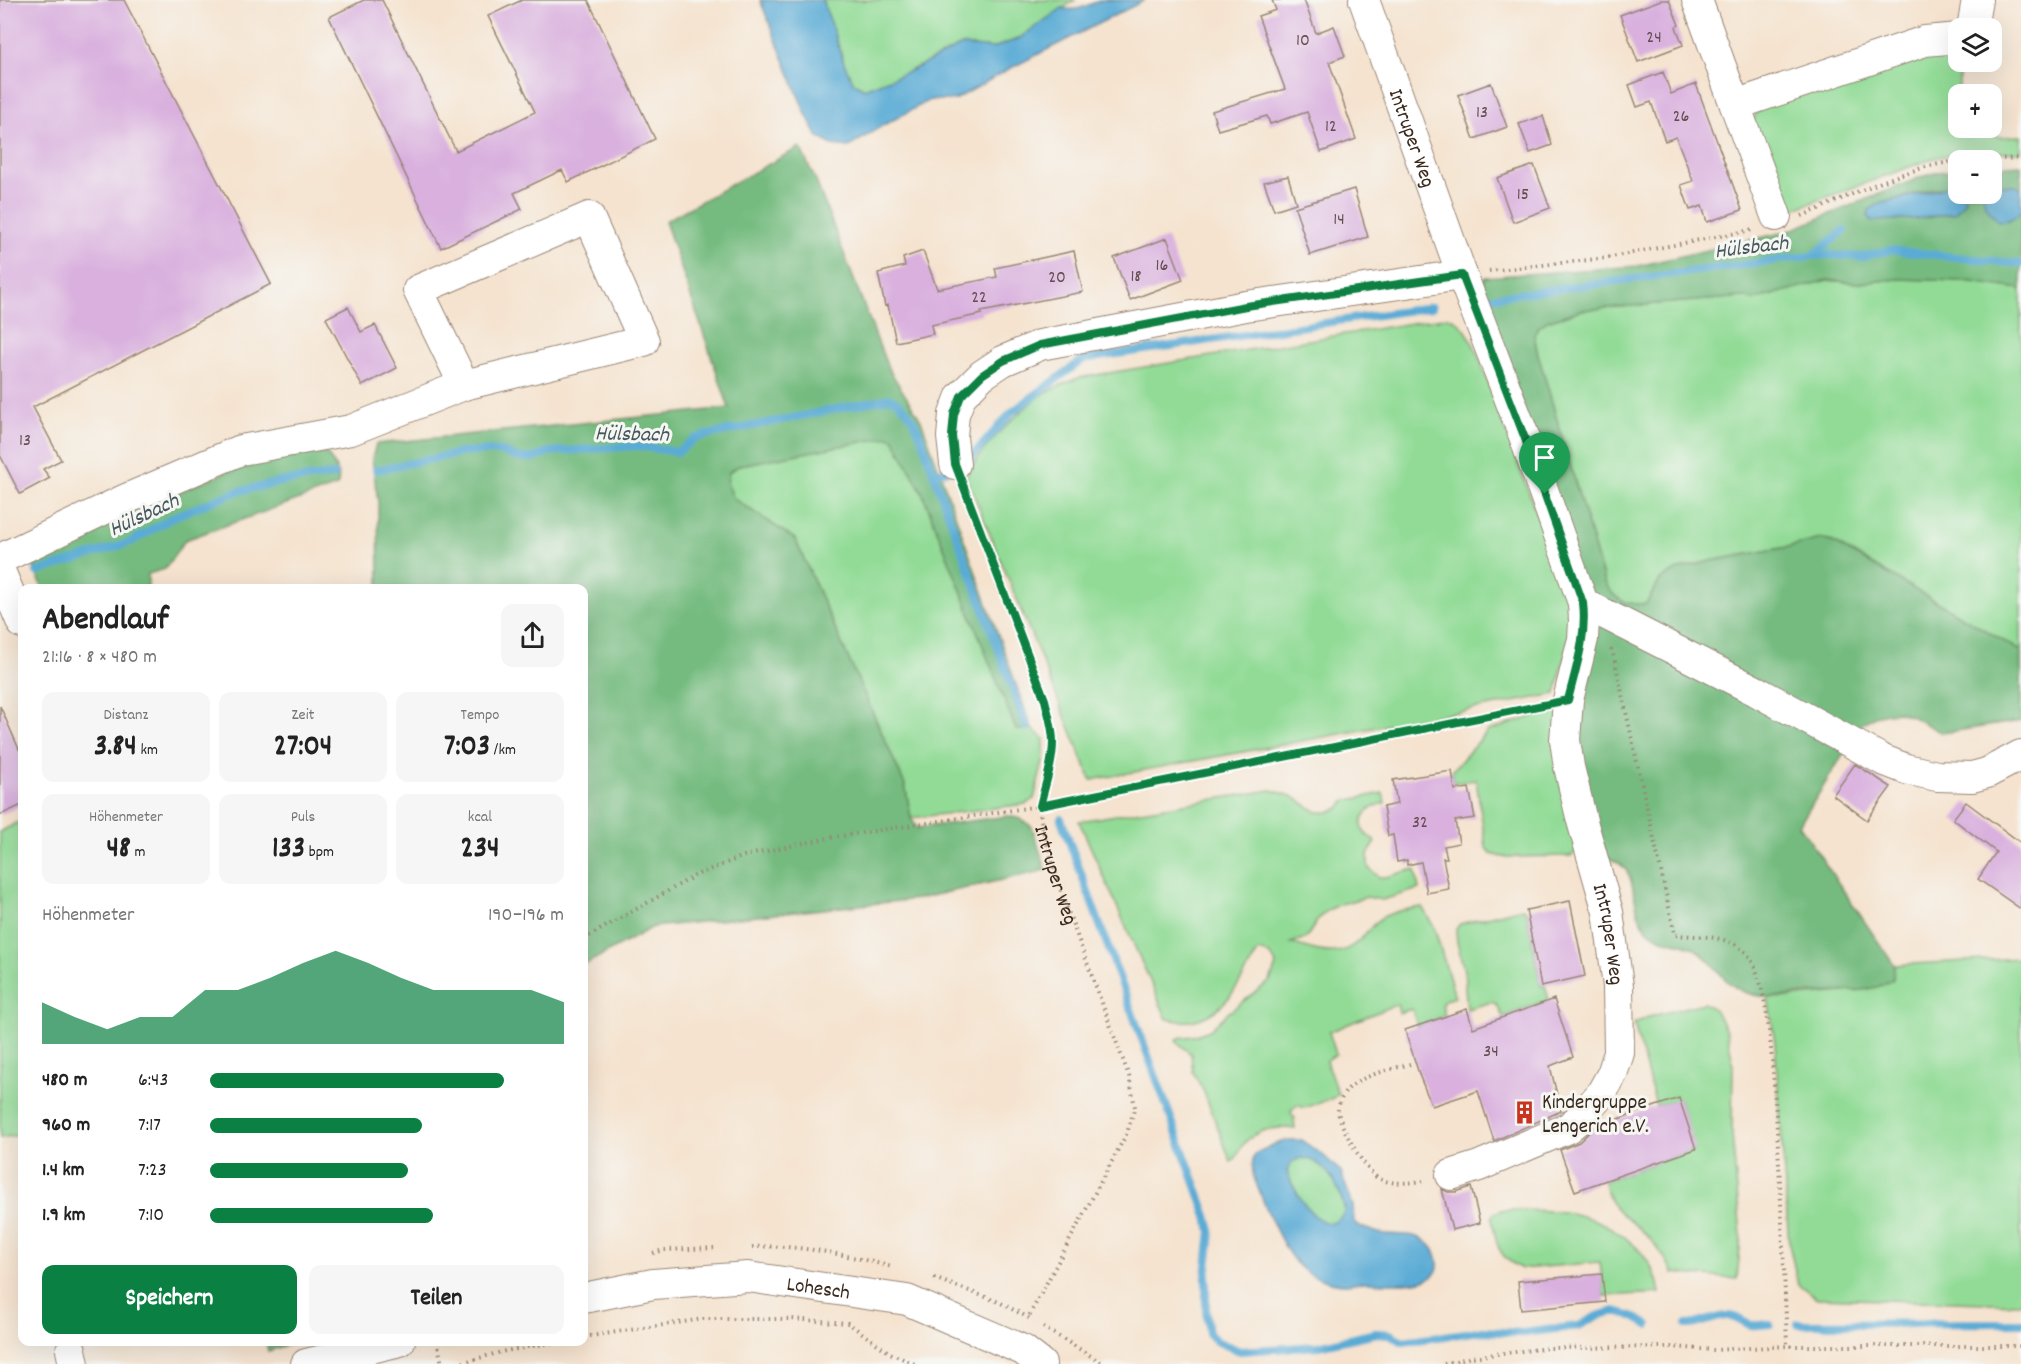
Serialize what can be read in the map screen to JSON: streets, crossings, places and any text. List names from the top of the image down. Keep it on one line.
{"streets":{"street":["Intruper Weg","Lohesch"]},"water":["Hülsbach"],"places":{"building":["Kindergruppe Lengerich e.V."]},"house_numbers":["24","10","13","26","12","15","14","16","18","20","22","13","32","34"],"page":{"map_buttons":["+","−"],"heading":["Abendlauf","21:16 · 8 × 480 m"],"stats":[["Distanz","3.84 km"],["Zeit","27:04"],["Tempo","7:03 /km"],["Höhenmeter","48 m"],["Puls","133 bpm"],["kcal","234"]],"chart":["Höhenmeter","190–196 m"],"list":[{"name":"480 m","note":"6:43"},{"name":"960 m","note":"7:17"},{"name":"1.4 km","note":"7:23"},{"name":"1.9 km","note":"7:10"}],"buttons":["Speichern","Teilen"]}}
